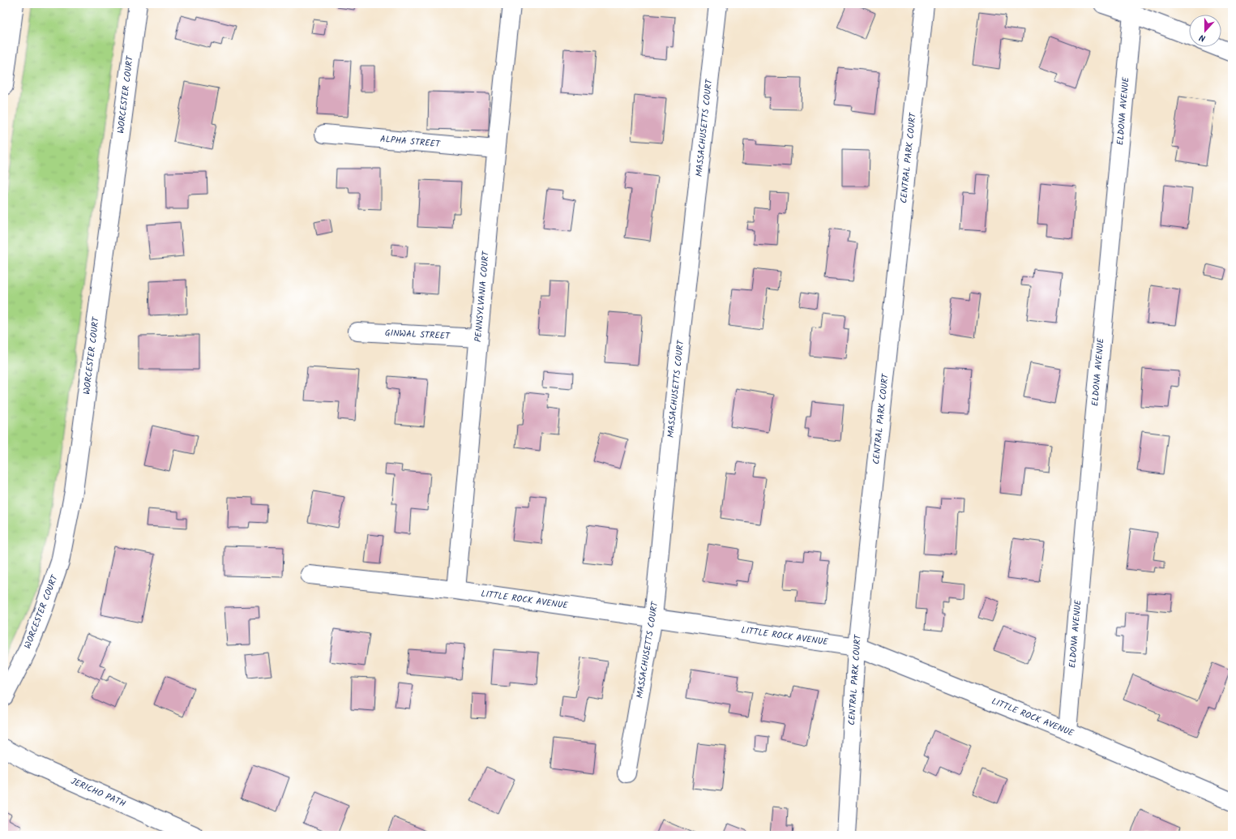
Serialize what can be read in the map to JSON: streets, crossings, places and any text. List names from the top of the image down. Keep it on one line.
{"streets":{"street":["WORCESTER COURT","ELDONA AVENUE","MASSACHUSETTS COURT","ALPHA STREET","CENTRAL PARK COURT","PENNSYLVANIA COURT","GINWAL STREET","LITTLE ROCK AVENUE","JERICHO PATH"]},"crossings":[["ELDONA AVENUE","LITTLE ROCK AVENUE"],["MASSACHUSETTS COURT","LITTLE ROCK AVENUE"],["ALPHA STREET","PENNSYLVANIA COURT"],["CENTRAL PARK COURT","LITTLE ROCK AVENUE"],["PENNSYLVANIA COURT","GINWAL STREET"],["PENNSYLVANIA COURT","LITTLE ROCK AVENUE"]],"north":"bottom"}
